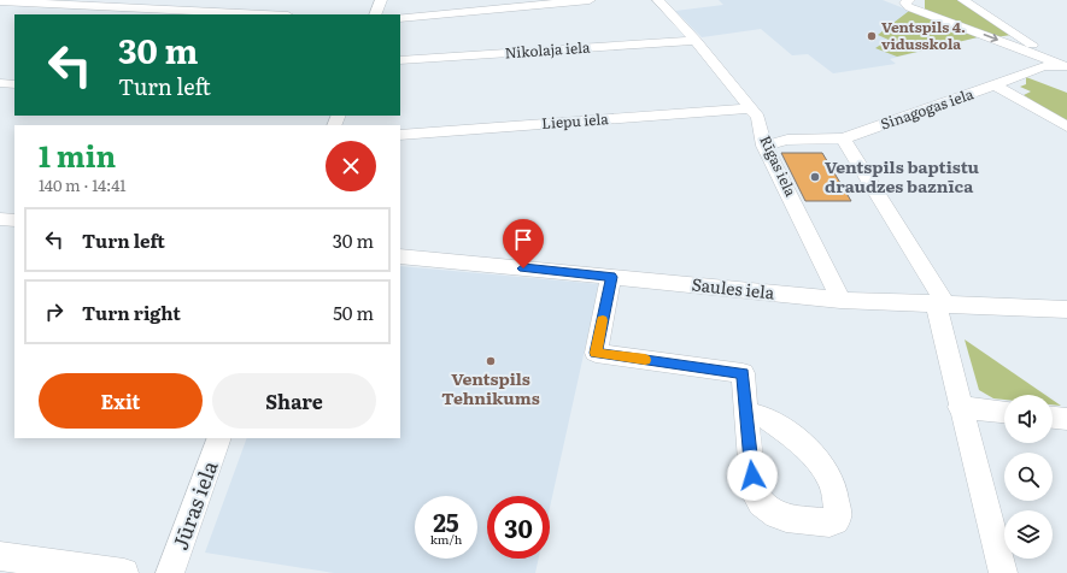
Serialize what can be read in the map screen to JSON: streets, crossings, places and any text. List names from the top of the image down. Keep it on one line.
{"streets":{"street":["Nikolaja iela","Sinagogas iela","Liepu iela","Rīgas iela","Saules iela","Jūras iela"]},"crossings":[["Nikolaja iela","Rīgas iela"],["Sinagogas iela","Rīgas iela"],["Liepu iela","Rīgas iela"],["Rīgas iela","Saules iela"]],"places":["Ventspils 4. vidusskola","Ventspils baptistu draudzes baznīca","Ventspils Tehnikums"],"page":{"turn":["30 m","Turn left"],"heading":["1 min","140 m · 14:41"],"list":[{"name":"Turn left","value":"30 m"},{"name":"Turn right","value":"50 m"}],"buttons":["Exit","Share"],"speed":"25 km/h","limit":"30"}}
